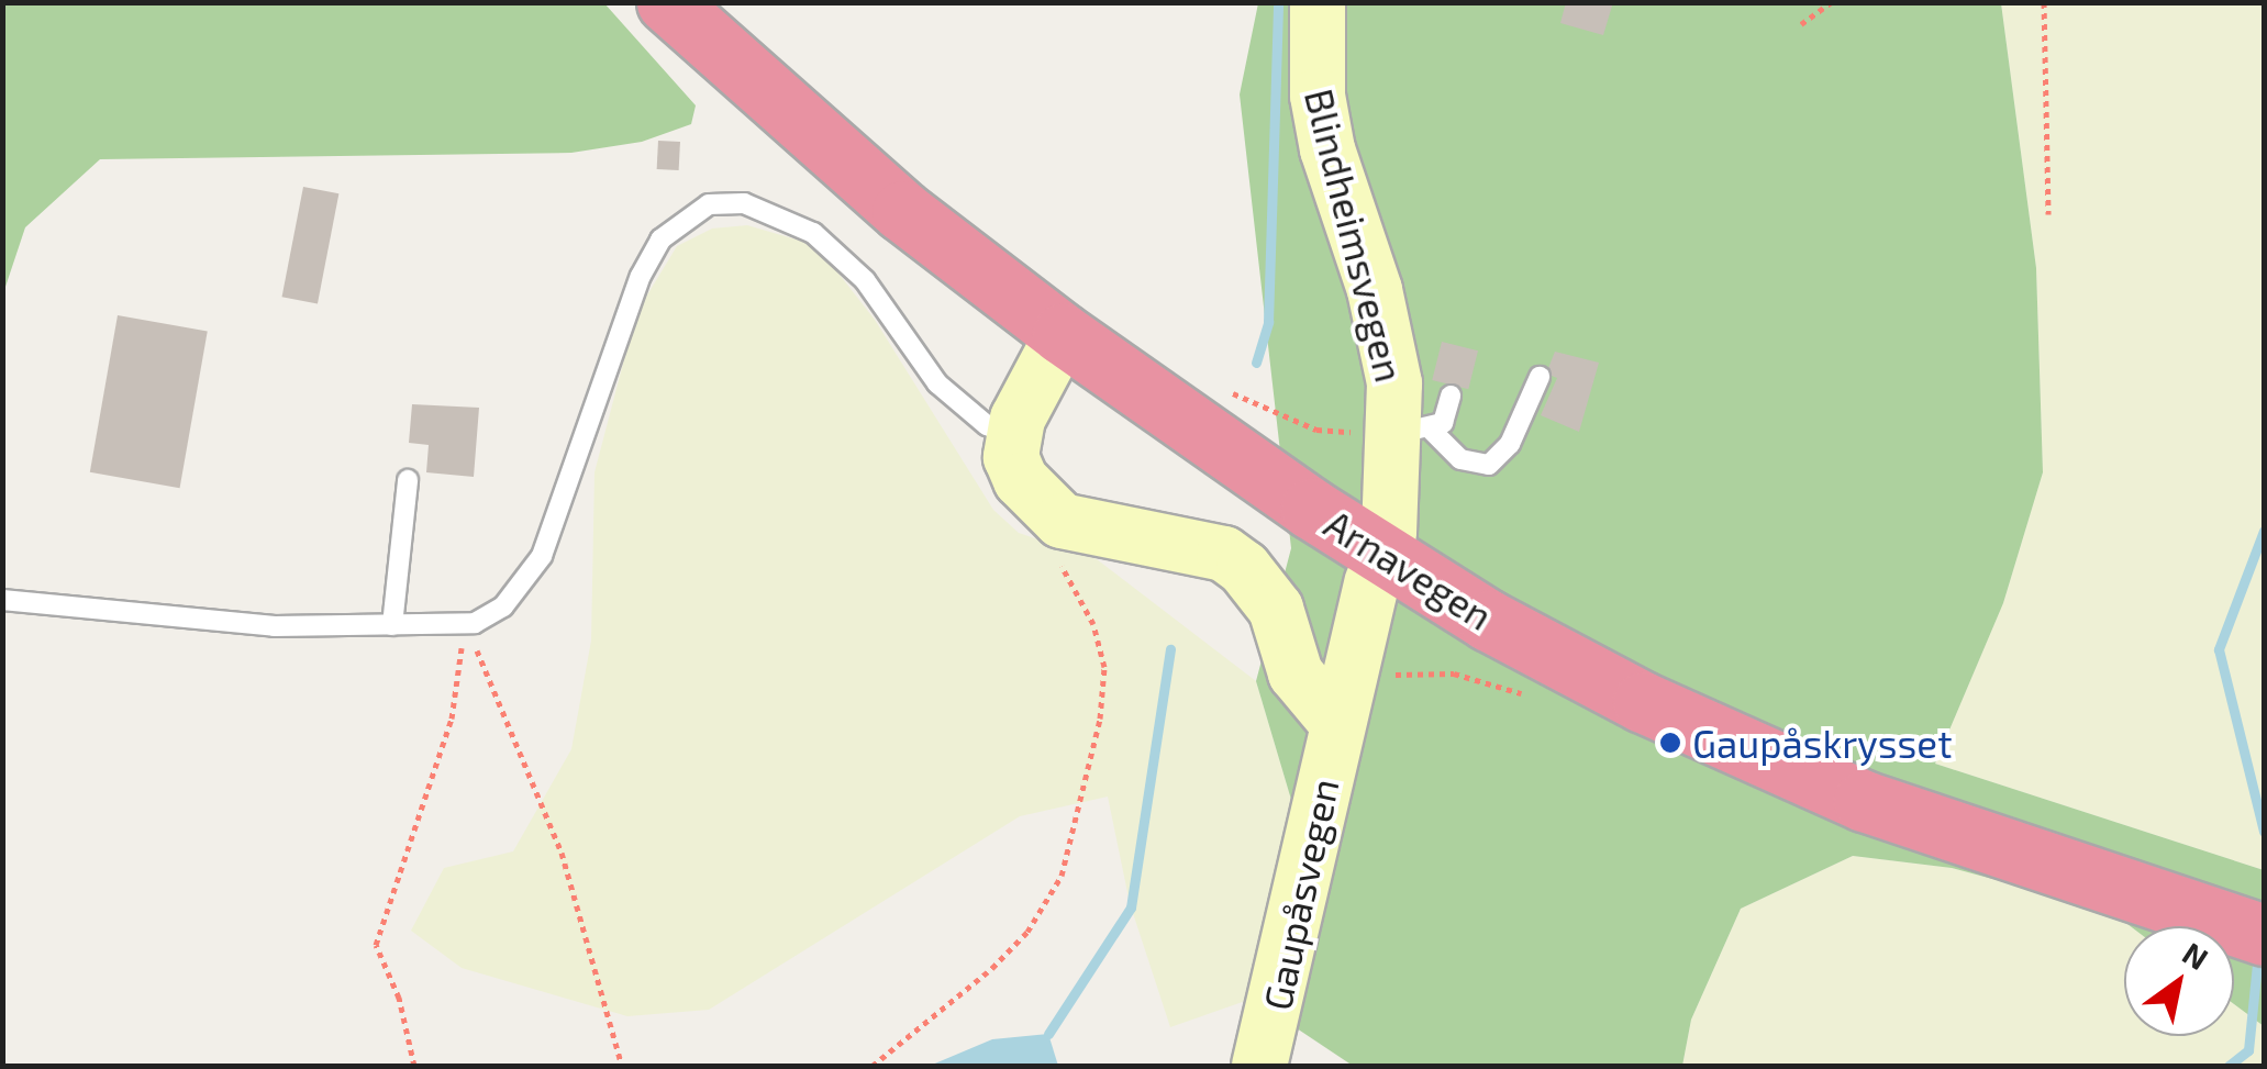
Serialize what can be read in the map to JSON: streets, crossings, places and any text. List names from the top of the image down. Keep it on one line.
{"streets":{"highway":["Arnavegen"],"street":["Blindheimsvegen","Gaupåsvegen"]},"crossings":[["Blindheimsvegen","Gaupåsvegen"]],"places":["Gaupåskrysset"],"north":"top right"}
